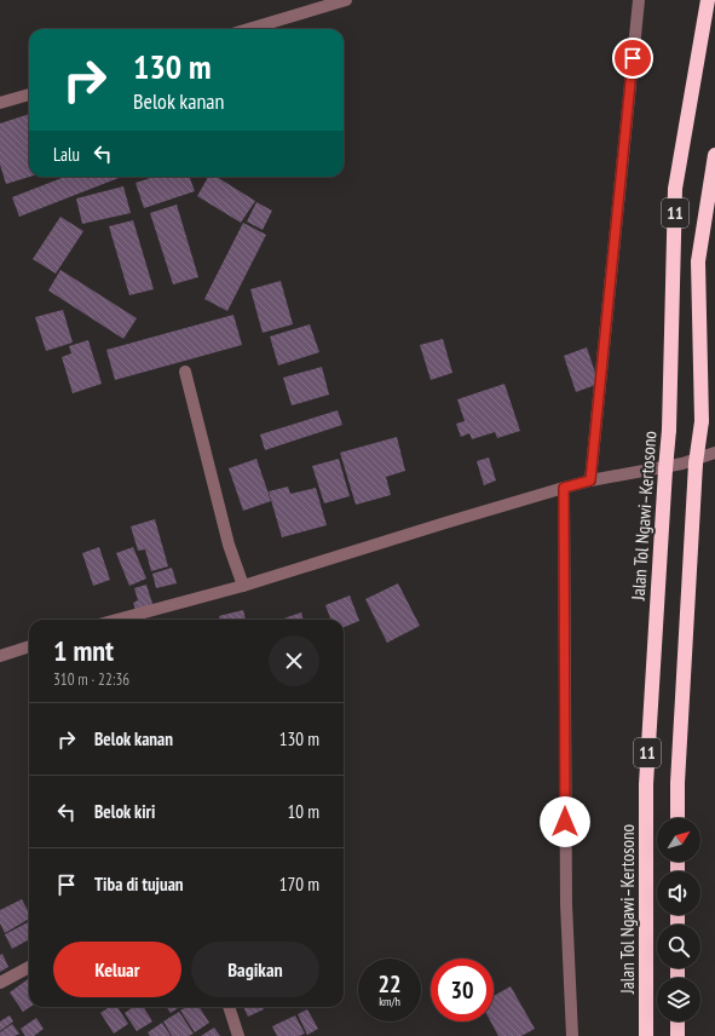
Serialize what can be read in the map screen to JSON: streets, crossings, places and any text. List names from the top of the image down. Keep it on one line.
{"streets":{"highway":["11","Jalan Tol Ngawi–Kertosono"]},"north":"top right","page":{"turn":["130 m","Belok kanan"],"then":"Lalu","heading":["1 mnt","310 m · 22:36"],"list":[{"name":"Belok kanan","value":"130 m"},{"name":"Belok kiri","value":"10 m"},{"name":"Tiba di tujuan","value":"170 m"}],"buttons":["Keluar","Bagikan"],"speed":"22 km/h","limit":"30"}}
